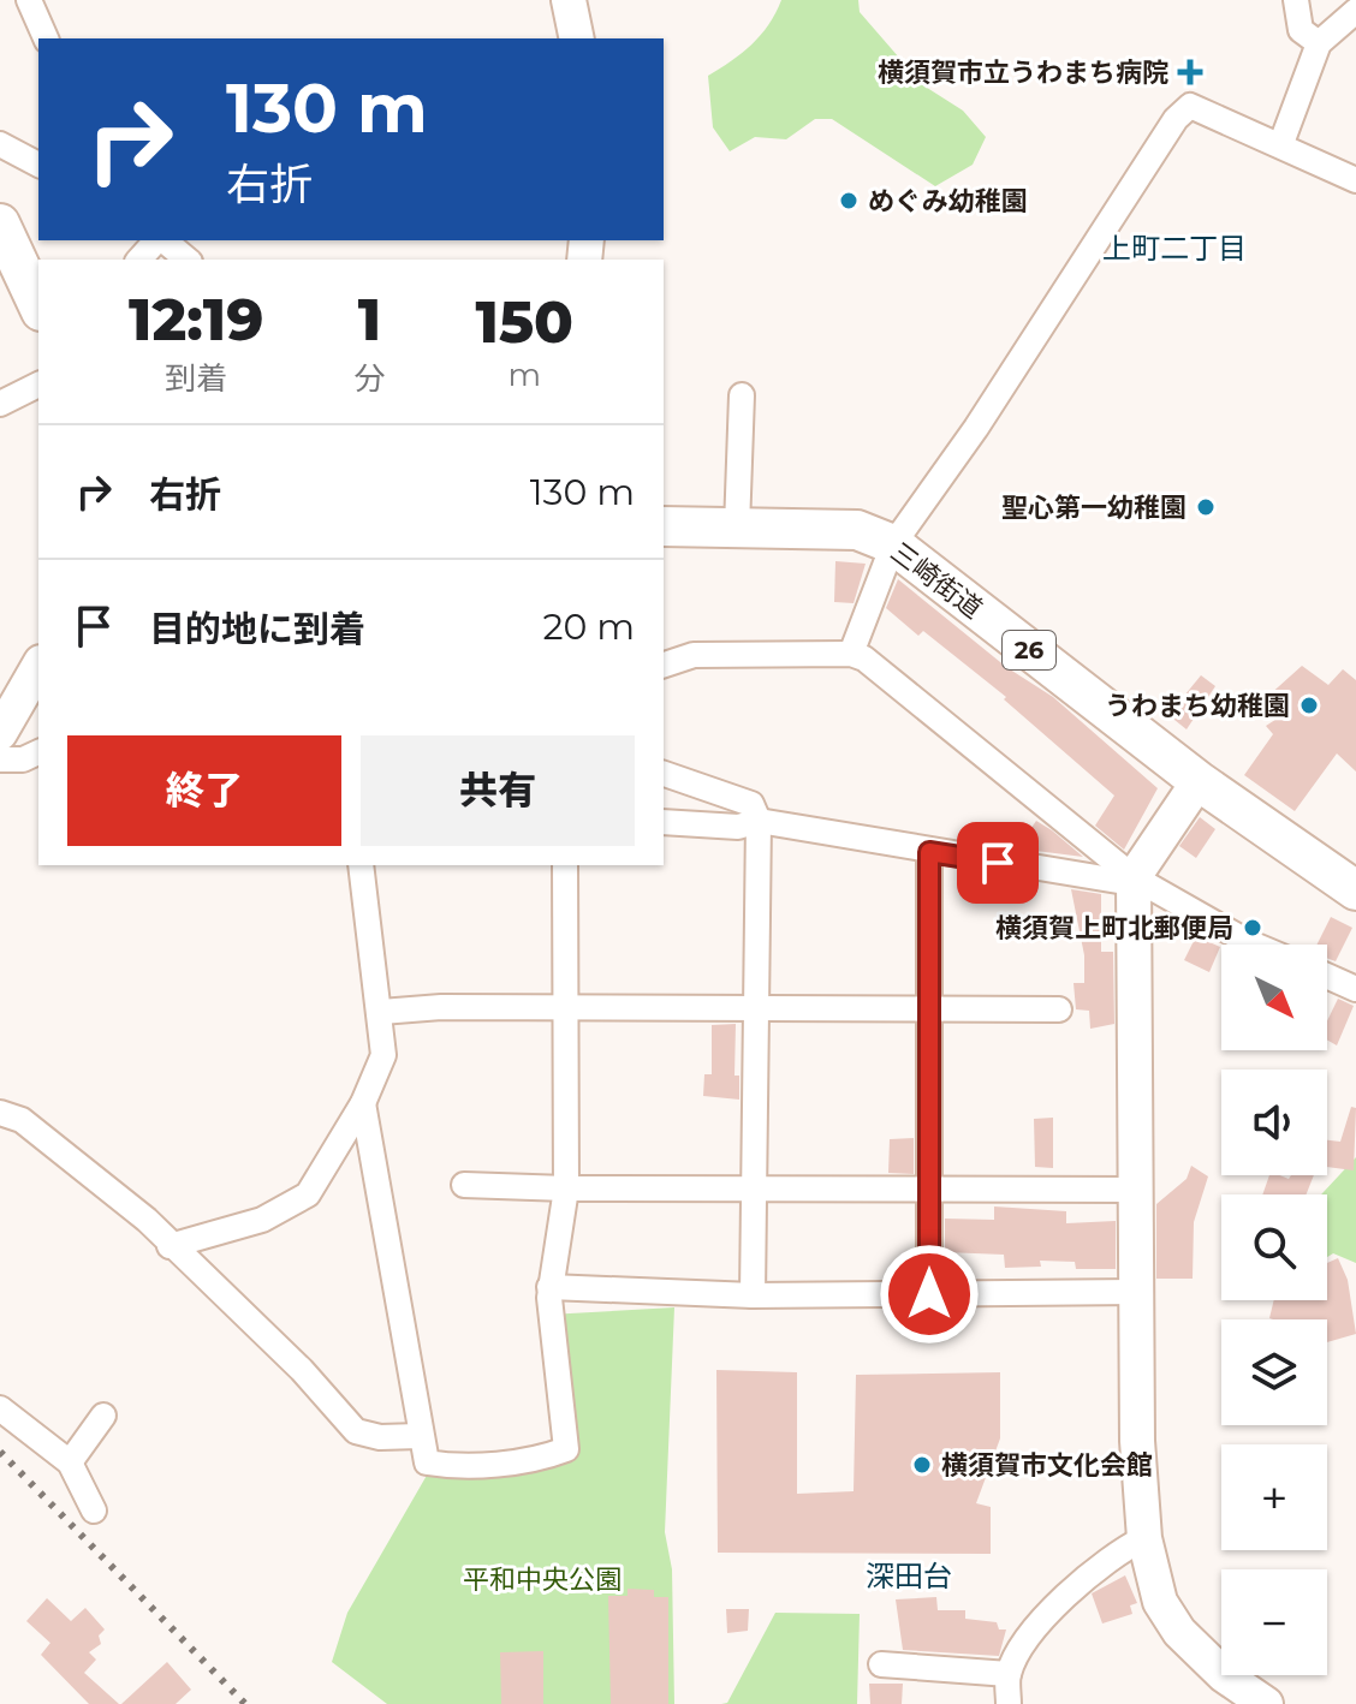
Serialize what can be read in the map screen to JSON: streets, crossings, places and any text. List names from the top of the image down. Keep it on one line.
{"streets":{"main road":["三崎街道","26"]},"districts":["上町二丁目","深田台"],"parks":["平和中央公園"],"places":{"health":["横須賀市立うわまち病院"],"other":["めぐみ幼稚園","聖心第一幼稚園","うわまち幼稚園","横須賀上町北郵便局","横須賀市文化会館"]},"north":"bottom right","page":{"turn":["130 m","右折"],"eta":["12:19","到着","1","分","150","m"],"list":[{"name":"右折","value":"130 m"},{"name":"目的地に到着","value":"20 m"}],"buttons":["終了","共有"],"map_buttons":["+","−"]}}
